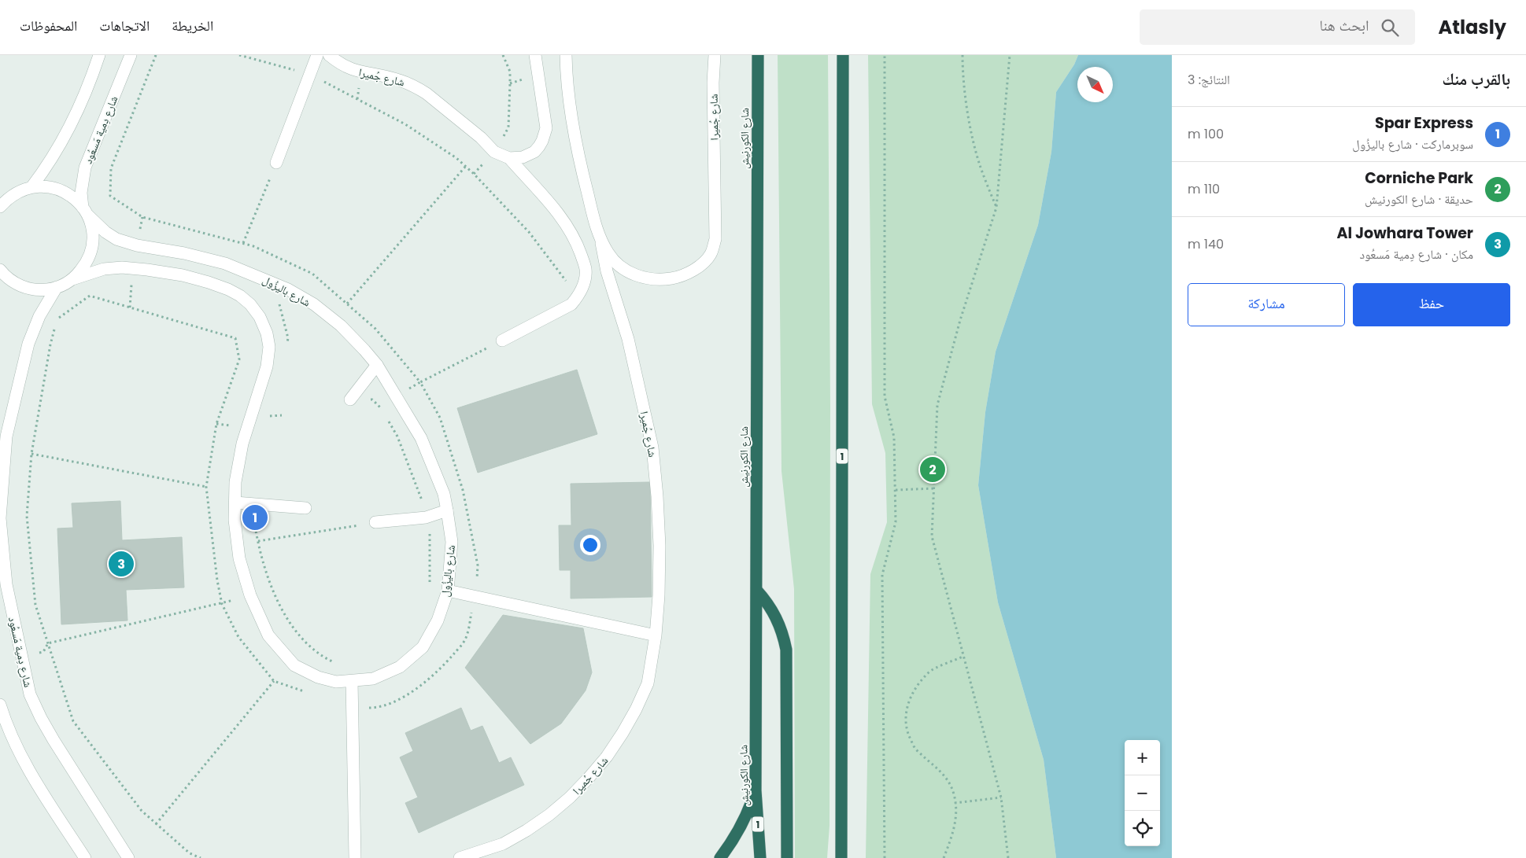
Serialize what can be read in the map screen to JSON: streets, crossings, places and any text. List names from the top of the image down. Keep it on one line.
{"streets":{"highway":["شارع الكورنيش","1"],"street":["شارع جُميرا","شارع دِمية مَسعُود","شارع باليزُول"]},"crossings":[["شارع دِمية مَسعُود","شارع باليزُول"]],"north":"bottom right","page":{"header":"Atlasly","search":"ابحث هنا","nav":["الخريطة","الاتجاهات","المحفوظات"],"heading":["بالقرب منك","النتائج: 3"],"list":[{"mark":"1","name":"Spar Express","note":"سوبرماركت · شارع باليزُول","value":"100 m"},{"mark":"2","name":"Corniche Park","note":"حديقة · شارع الكورنيش","value":"110 m"},{"mark":"3","name":"Al Jowhara Tower","note":"مكان · شارع دِمية مَسعُود","value":"140 m"}],"buttons":["حفظ","مشاركة"],"pins":["2","1","3"],"map_buttons":["+","−"]}}
